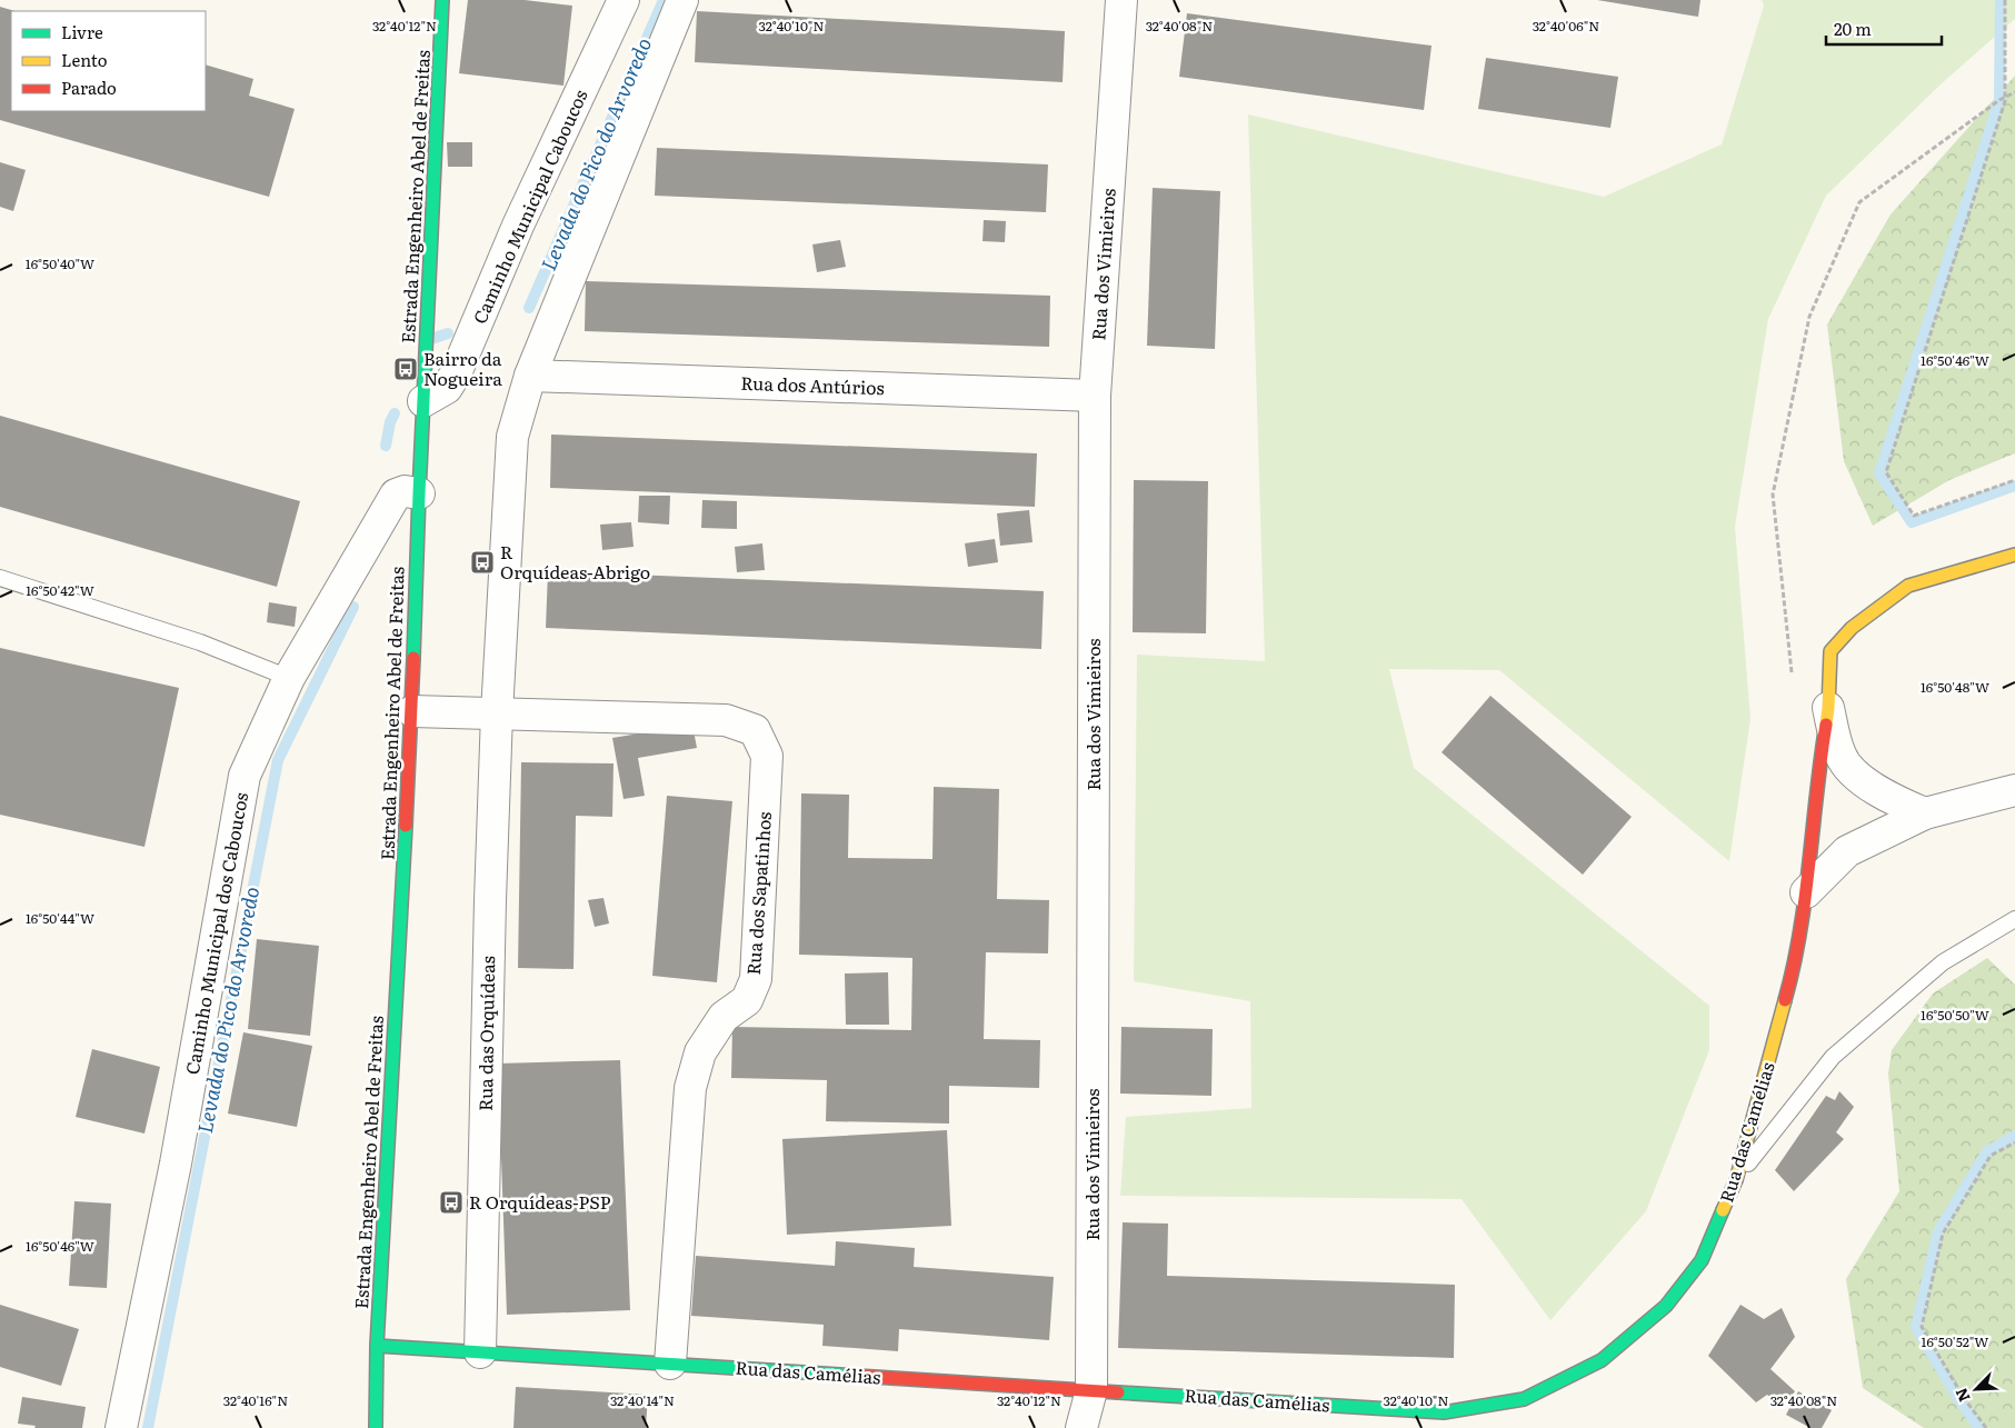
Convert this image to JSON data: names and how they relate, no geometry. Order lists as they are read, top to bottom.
{
  "streets": {
    "street": [
      "Estrada Engenheiro Abel de Freitas",
      "Caminho Municipal Caboucos",
      "Rua dos Vimieiros",
      "Rua dos Antúrios",
      "Rua dos Sapatinhos",
      "Caminho Municipal dos Caboucos",
      "Rua das Orquídeas",
      "Rua das Camélias"
    ]
  },
  "crossings": [
    ["Estrada Engenheiro Abel de Freitas", "Caminho Municipal Caboucos"],
    ["Estrada Engenheiro Abel de Freitas", "Rua dos Sapatinhos"],
    ["Estrada Engenheiro Abel de Freitas", "Caminho Municipal dos Caboucos"],
    ["Estrada Engenheiro Abel de Freitas", "Rua das Camélias"],
    ["Rua dos Vimieiros", "Rua dos Antúrios"],
    ["Rua dos Vimieiros", "Rua das Camélias"],
    ["Rua dos Antúrios", "Rua das Orquídeas"],
    ["Rua dos Sapatinhos", "Rua das Orquídeas"],
    ["Rua dos Sapatinhos", "Rua das Camélias"],
    ["Rua das Orquídeas", "Rua das Camélias"]
  ],
  "water": ["Levada do Pico do Arvoredo"],
  "places": {
    "bus stop": ["Bairro da Nogueira", "R Orquídeas-Abrigo", "R Orquídeas-PSP"]
  },
  "legend": ["Livre", "Lento", "Parado"],
  "scale_bar": "20 m",
  "north": "bottom left",
  "coordinates": [
    "32°40'12\"N",
    "32°40'10\"N",
    "32°40'08\"N",
    "32°40'06\"N",
    "16°50'40\"W",
    "16°50'46\"W",
    "16°50'42\"W",
    "16°50'48\"W",
    "16°50'44\"W",
    "16°50'50\"W",
    "16°50'52\"W",
    "32°40'16\"N",
    "32°40'14\"N"
  ]
}
